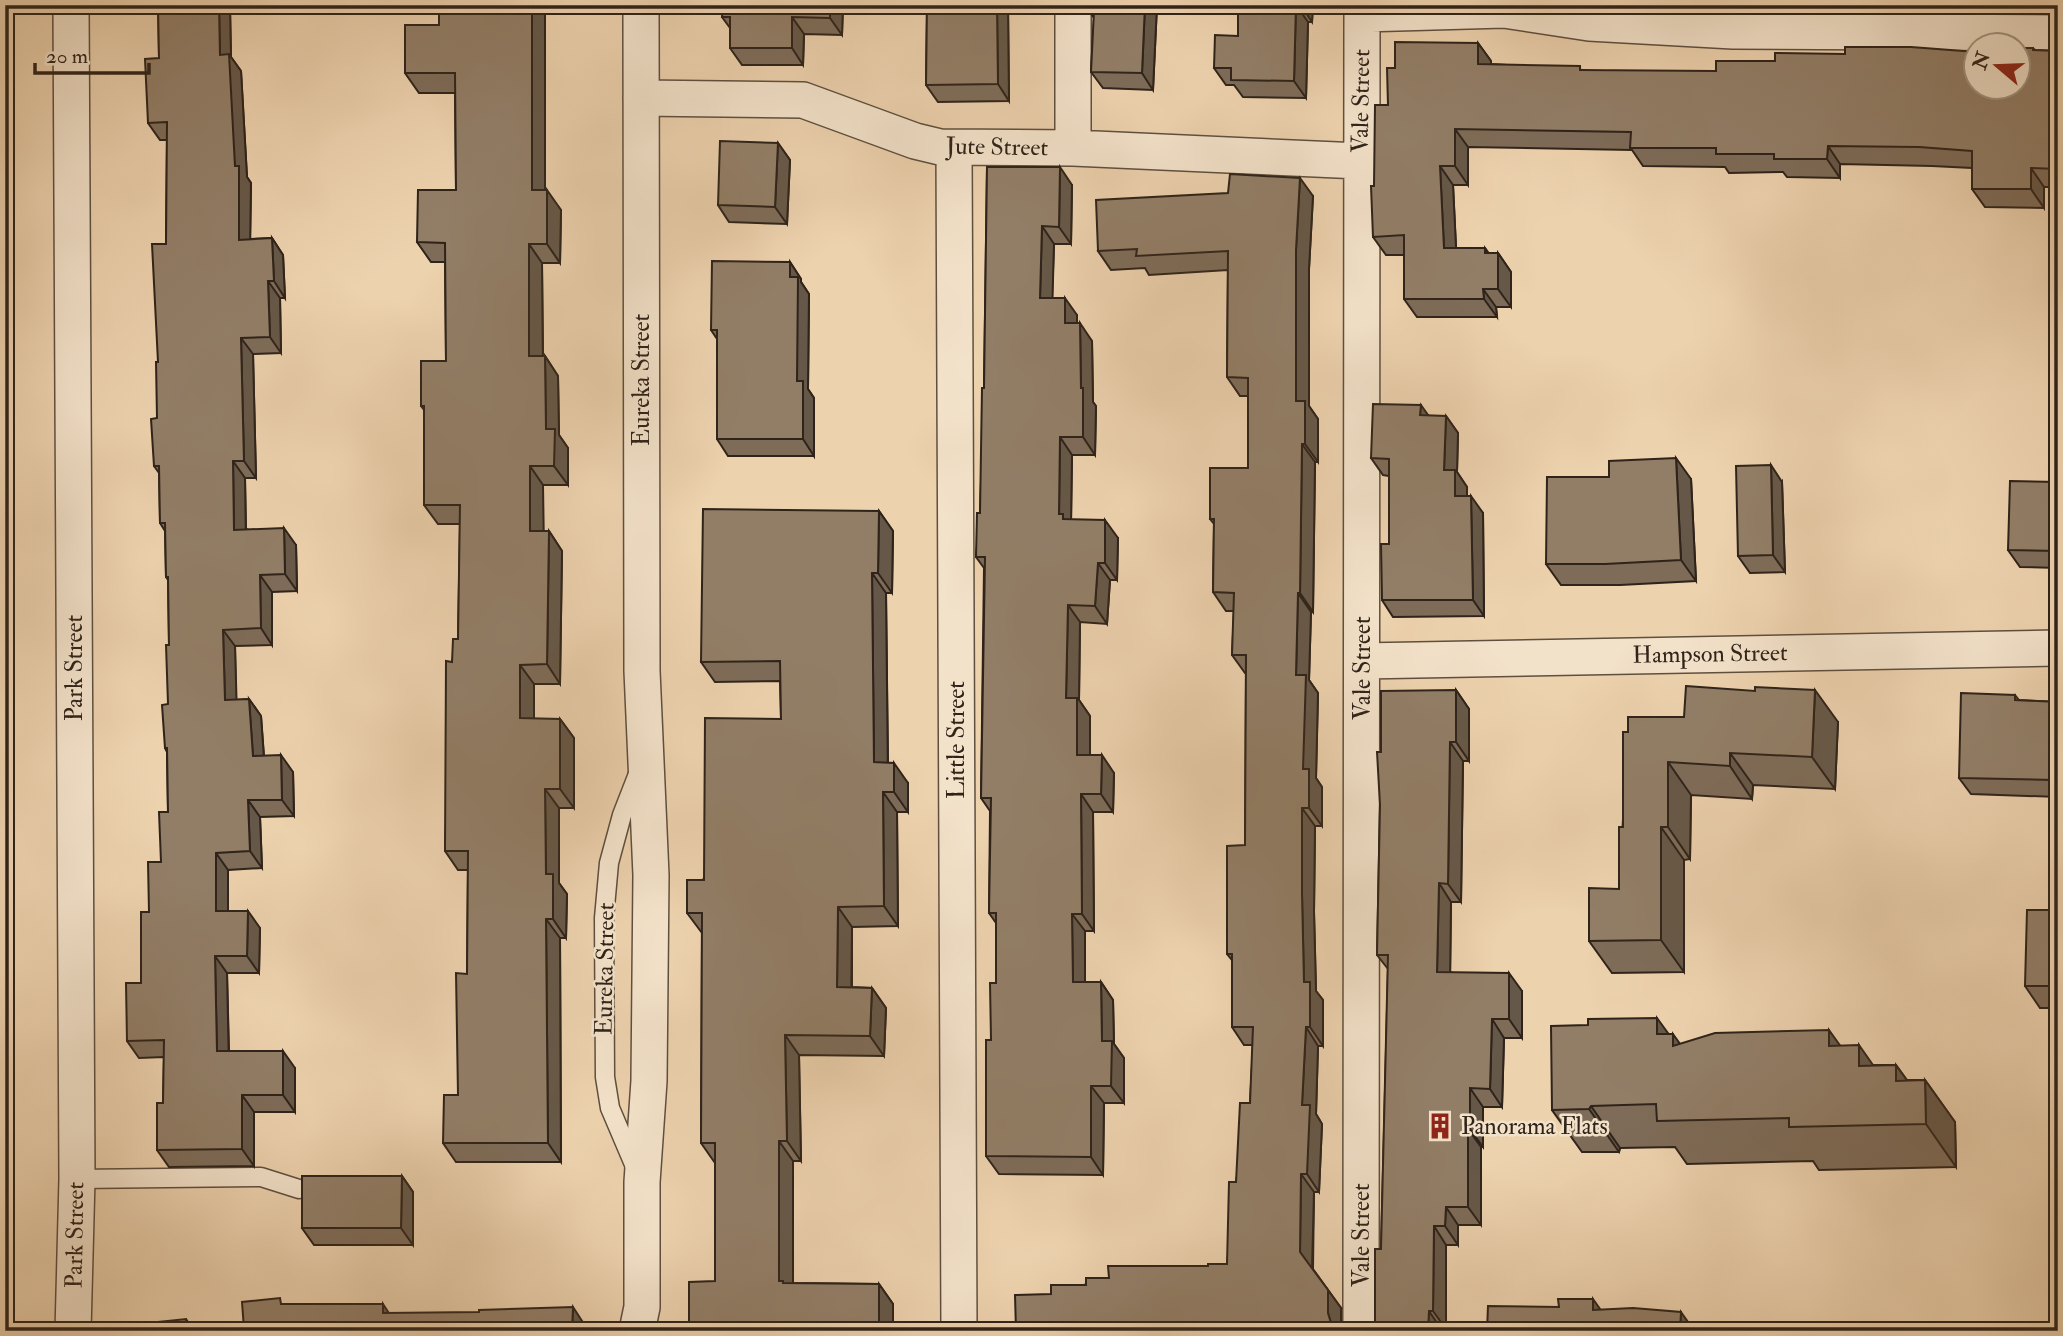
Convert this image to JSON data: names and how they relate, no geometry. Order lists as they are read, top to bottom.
{
  "streets": {
    "street": [
      "Vale Street",
      "Jute Street",
      "Eureka Street",
      "Hampson Street",
      "Park Street",
      "Little Street"
    ]
  },
  "crossings": [
    ["Vale Street", "Jute Street"],
    ["Vale Street", "Hampson Street"],
    ["Jute Street", "Eureka Street"],
    ["Jute Street", "Little Street"]
  ],
  "places": {
    "building": ["Panorama Flats"]
  },
  "scale_bar": "20 m",
  "north": "left"
}
